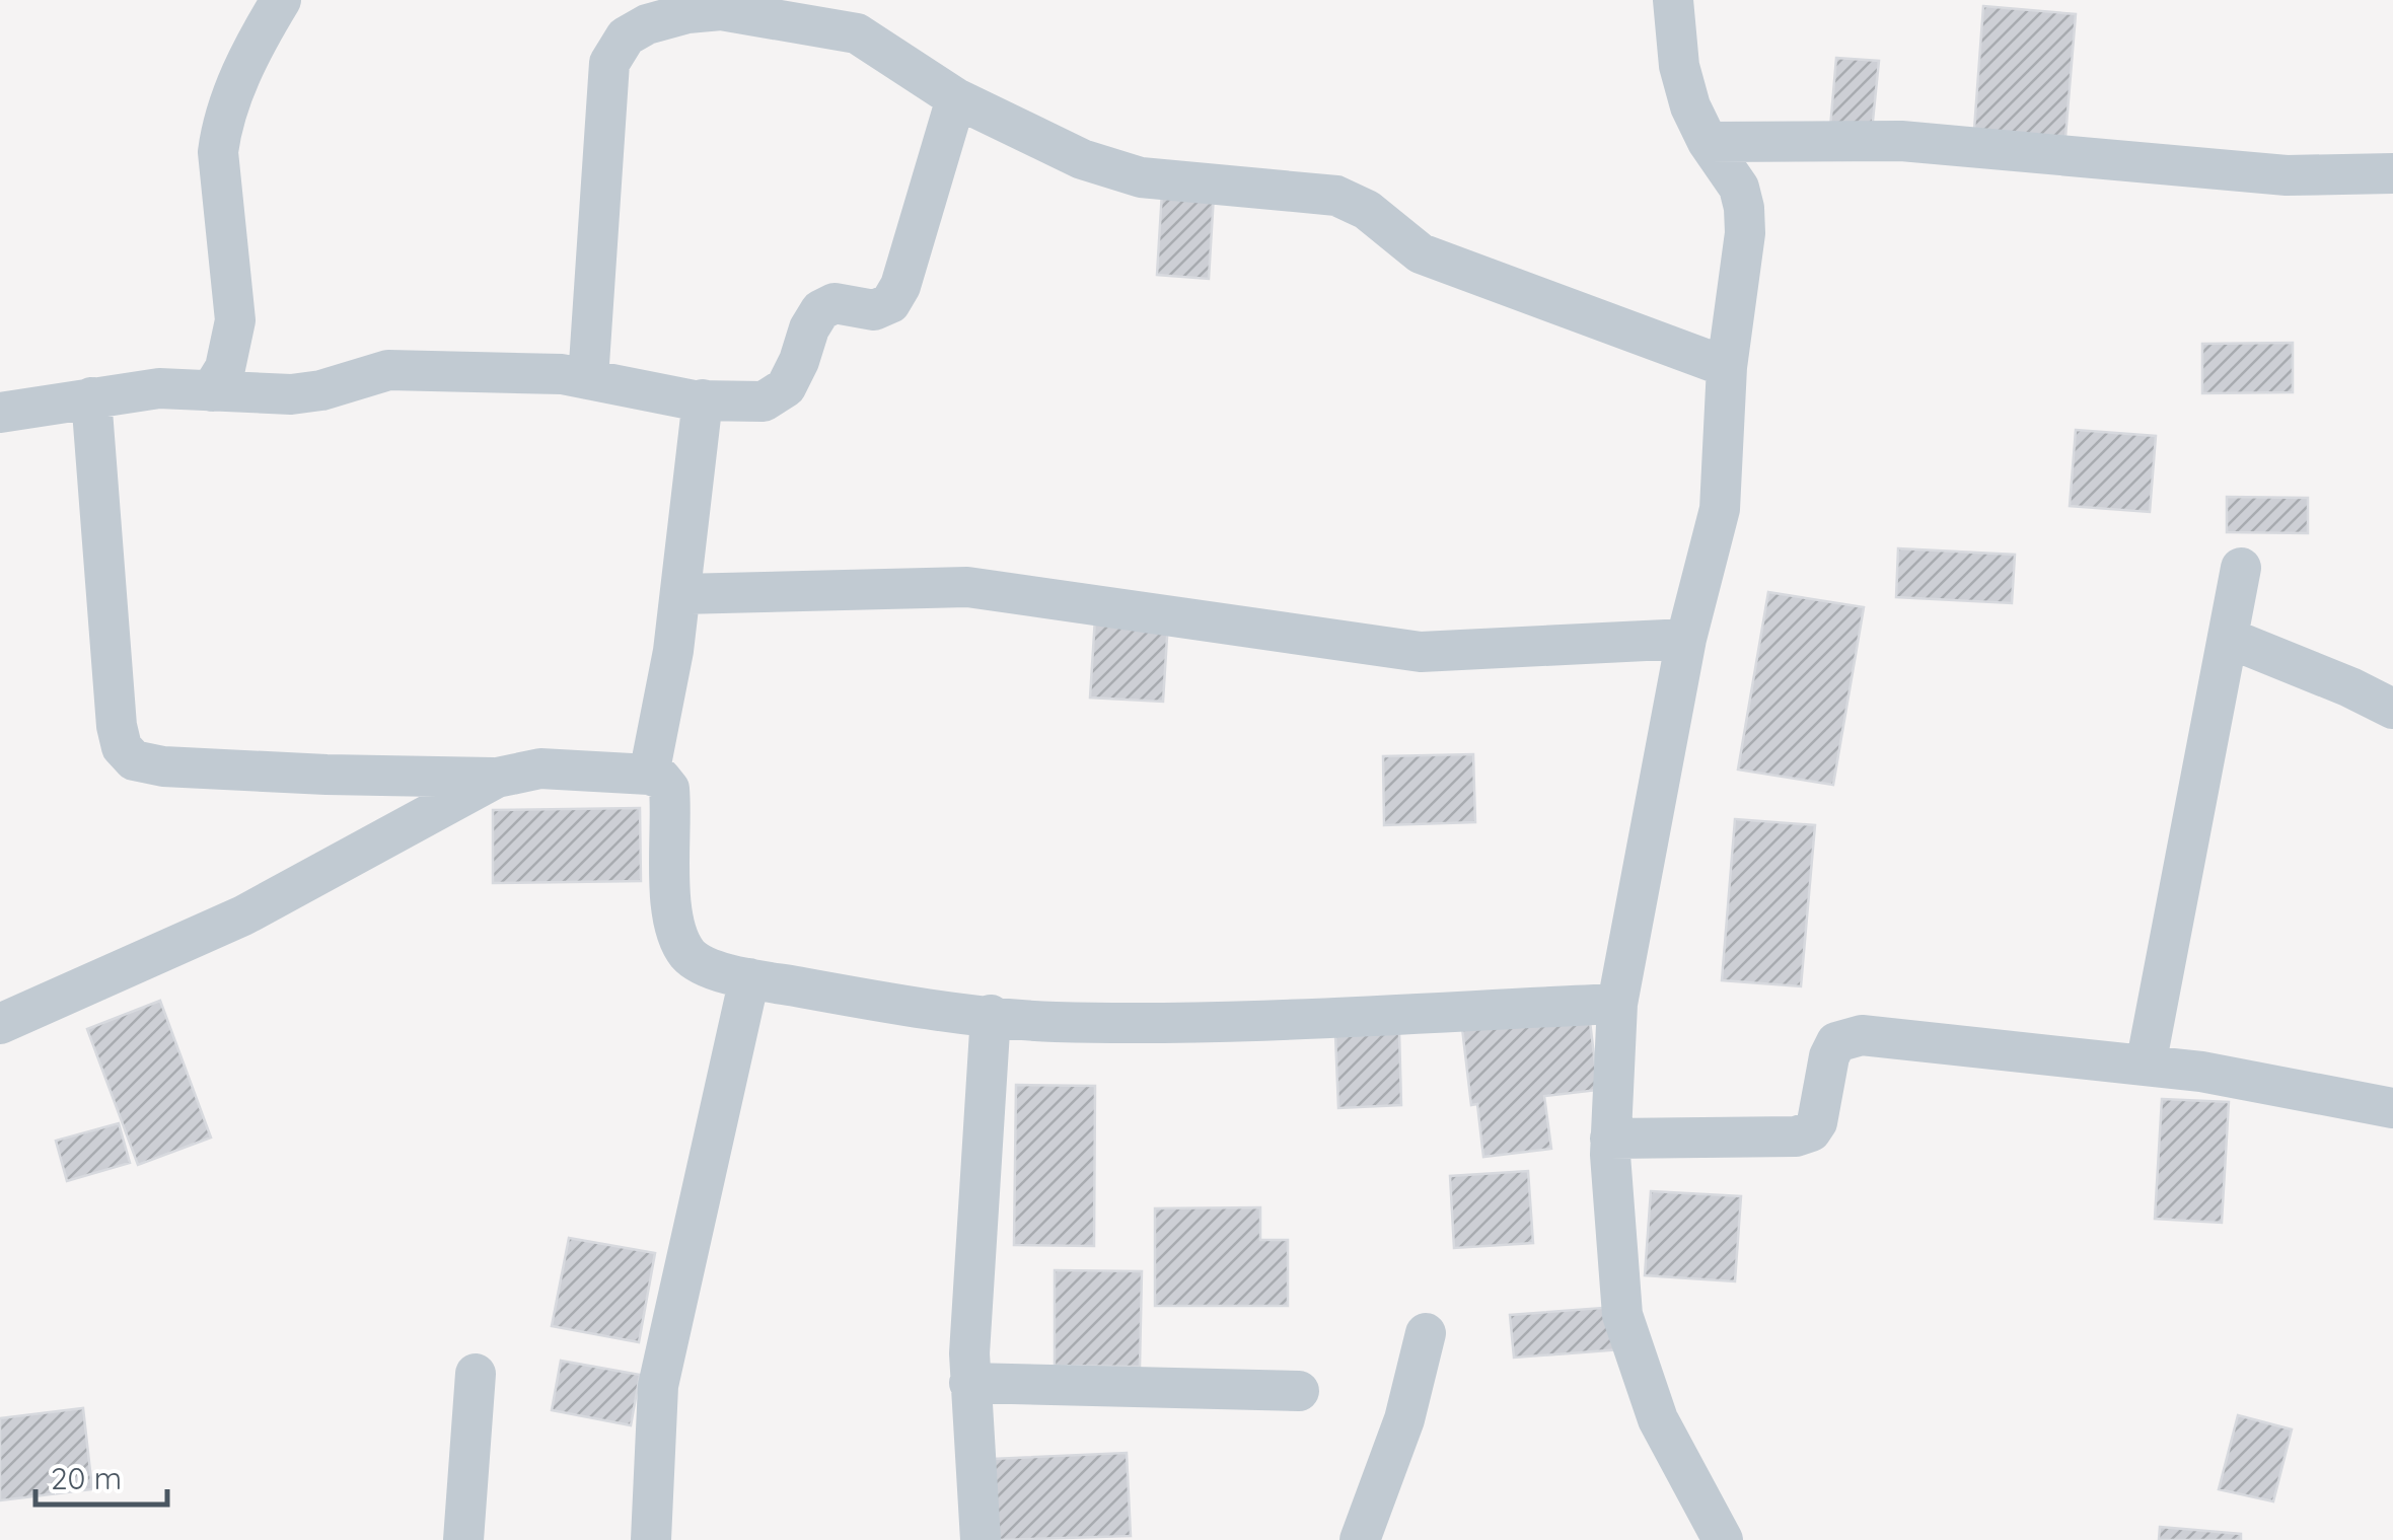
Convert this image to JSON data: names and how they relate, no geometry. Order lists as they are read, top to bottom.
{
  "scale_bar": "20 m"
}
